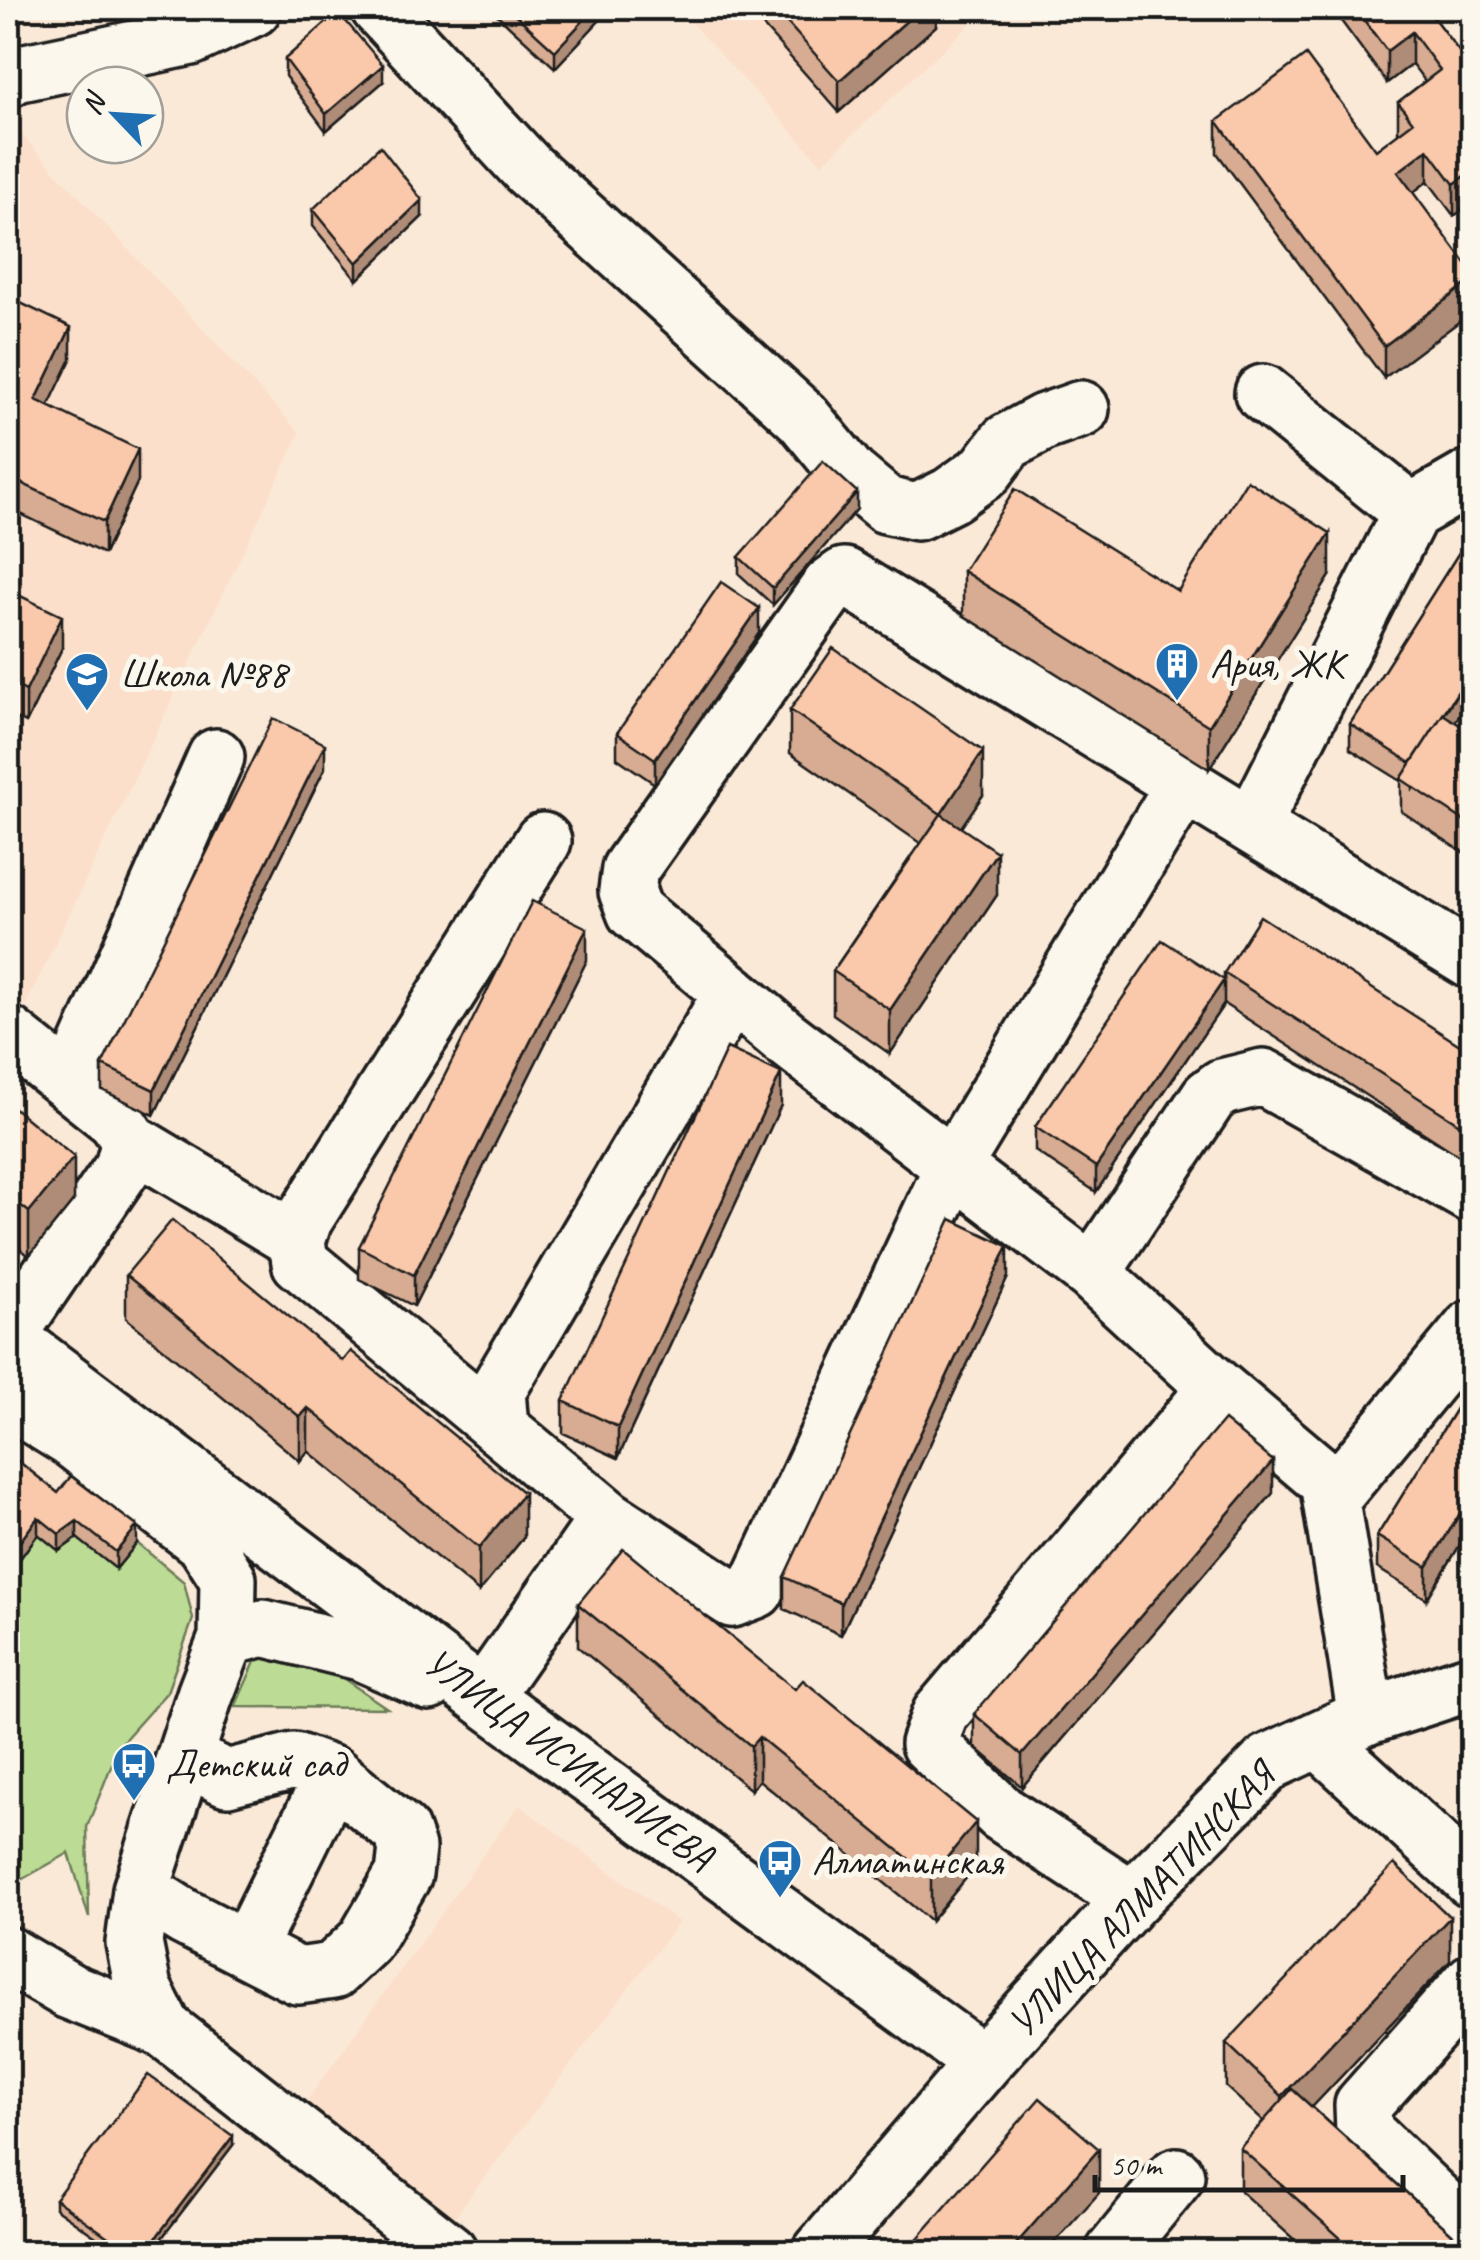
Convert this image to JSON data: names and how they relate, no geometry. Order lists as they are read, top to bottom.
{
  "streets": {
    "street": ["УЛИЦА ИСИНАЛИЕВА", "УЛИЦА АЛМАТИНСКАЯ"]
  },
  "crossings": [
    ["УЛИЦА ИСИНАЛИЕВА", "УЛИЦА АЛМАТИНСКАЯ"]
  ],
  "places": {
    "building": ["Ария, ЖК"],
    "school or university": ["Школа №88"],
    "bus stop": ["Детский сад", "Алматинская"]
  },
  "scale_bar": "50 m",
  "north": "top left"
}
